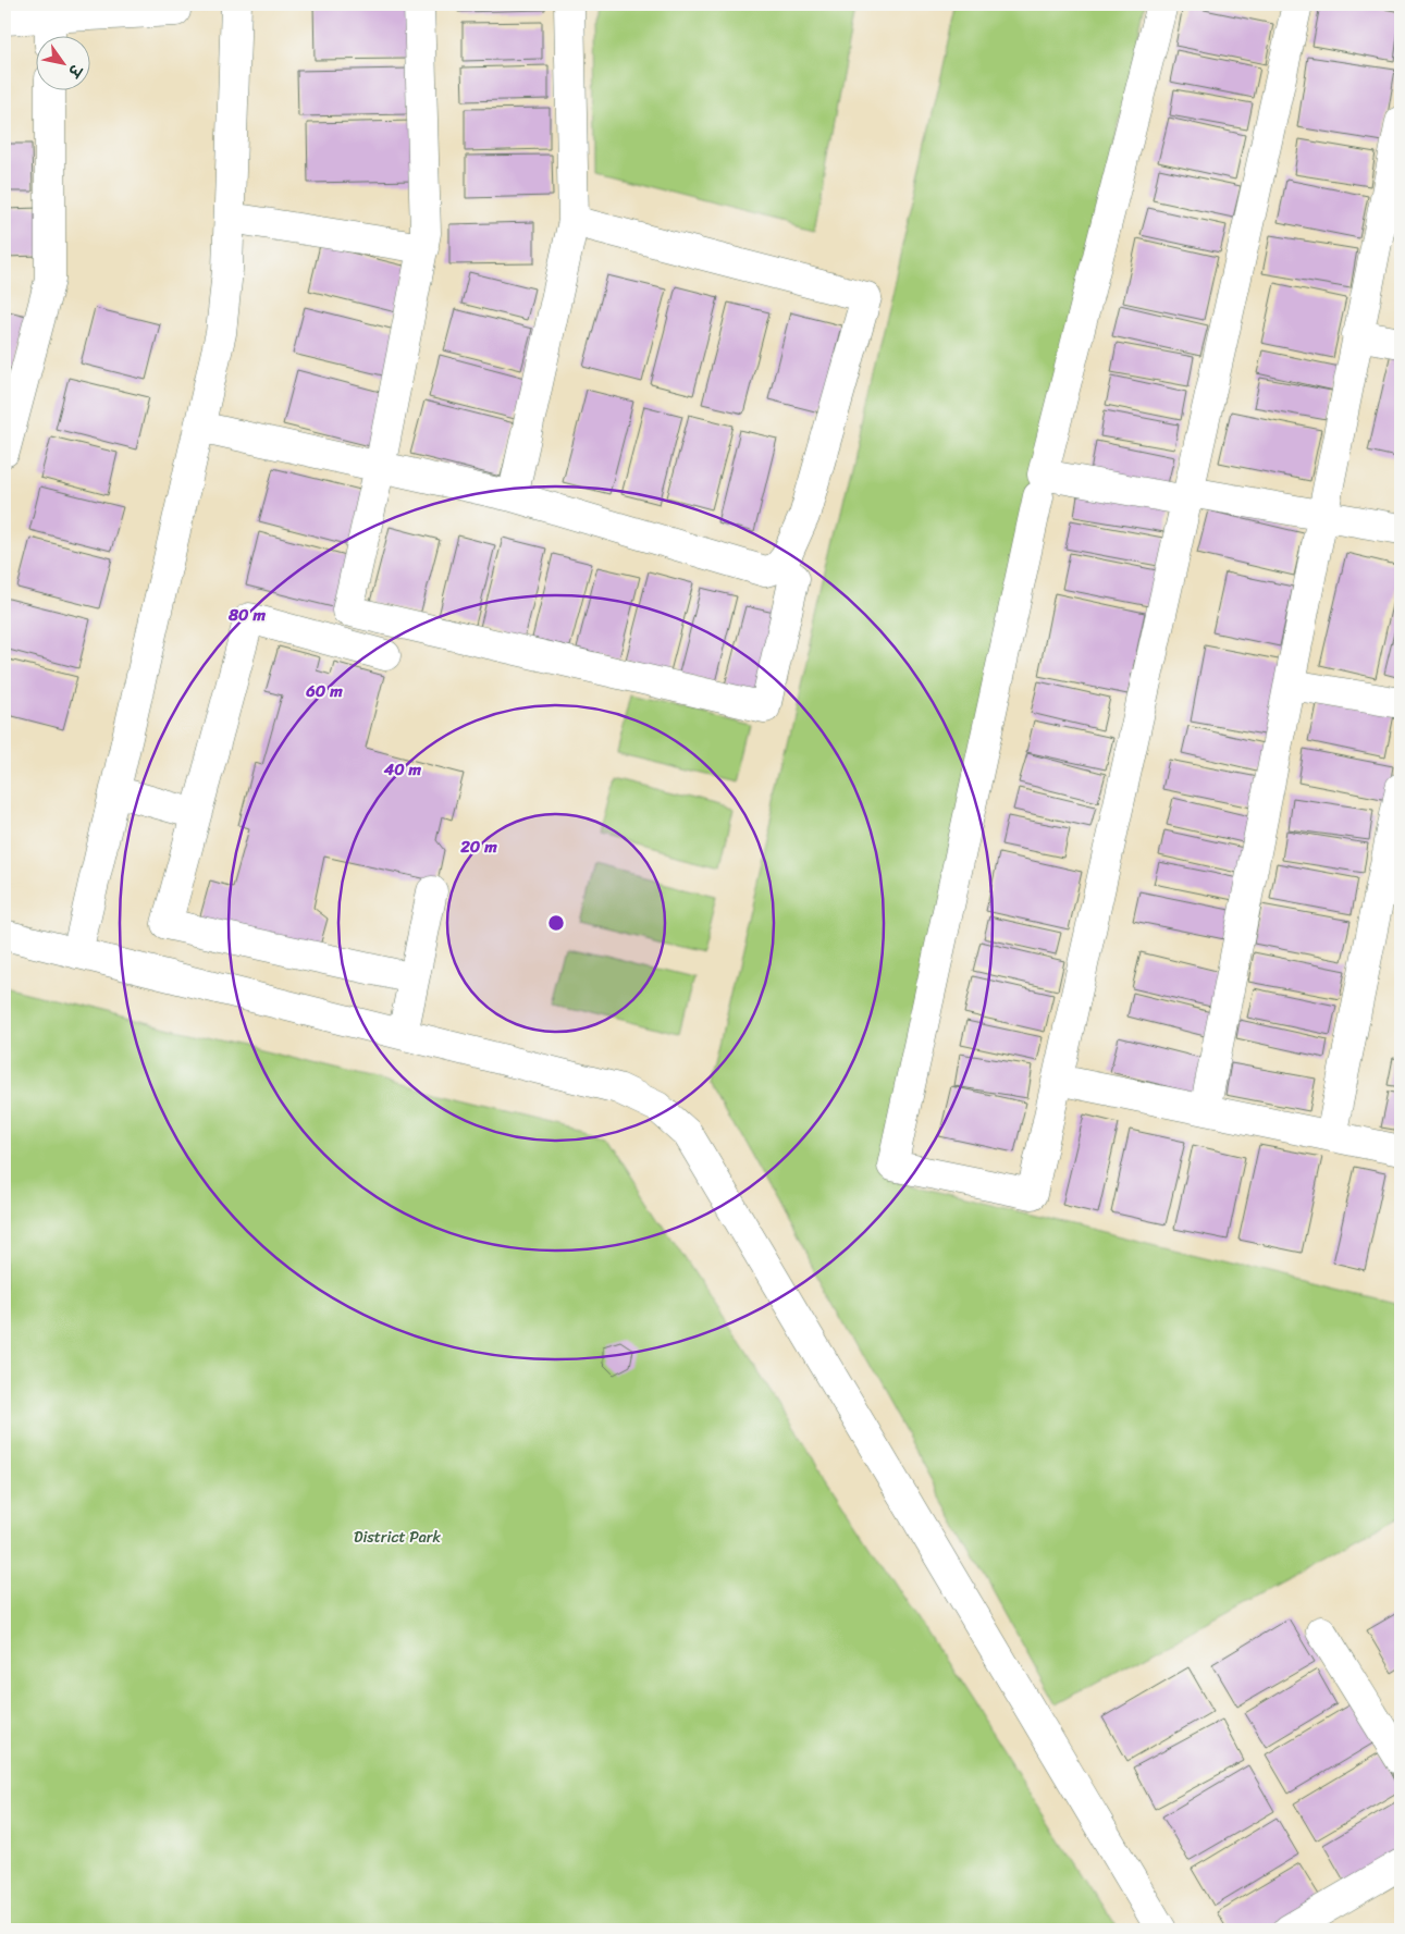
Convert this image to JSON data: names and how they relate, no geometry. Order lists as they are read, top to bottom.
{
  "parks": ["District Park"],
  "north": "bottom right",
  "rings": [
    "80 m",
    "60 m",
    "40 m",
    "20 m"
  ]
}
